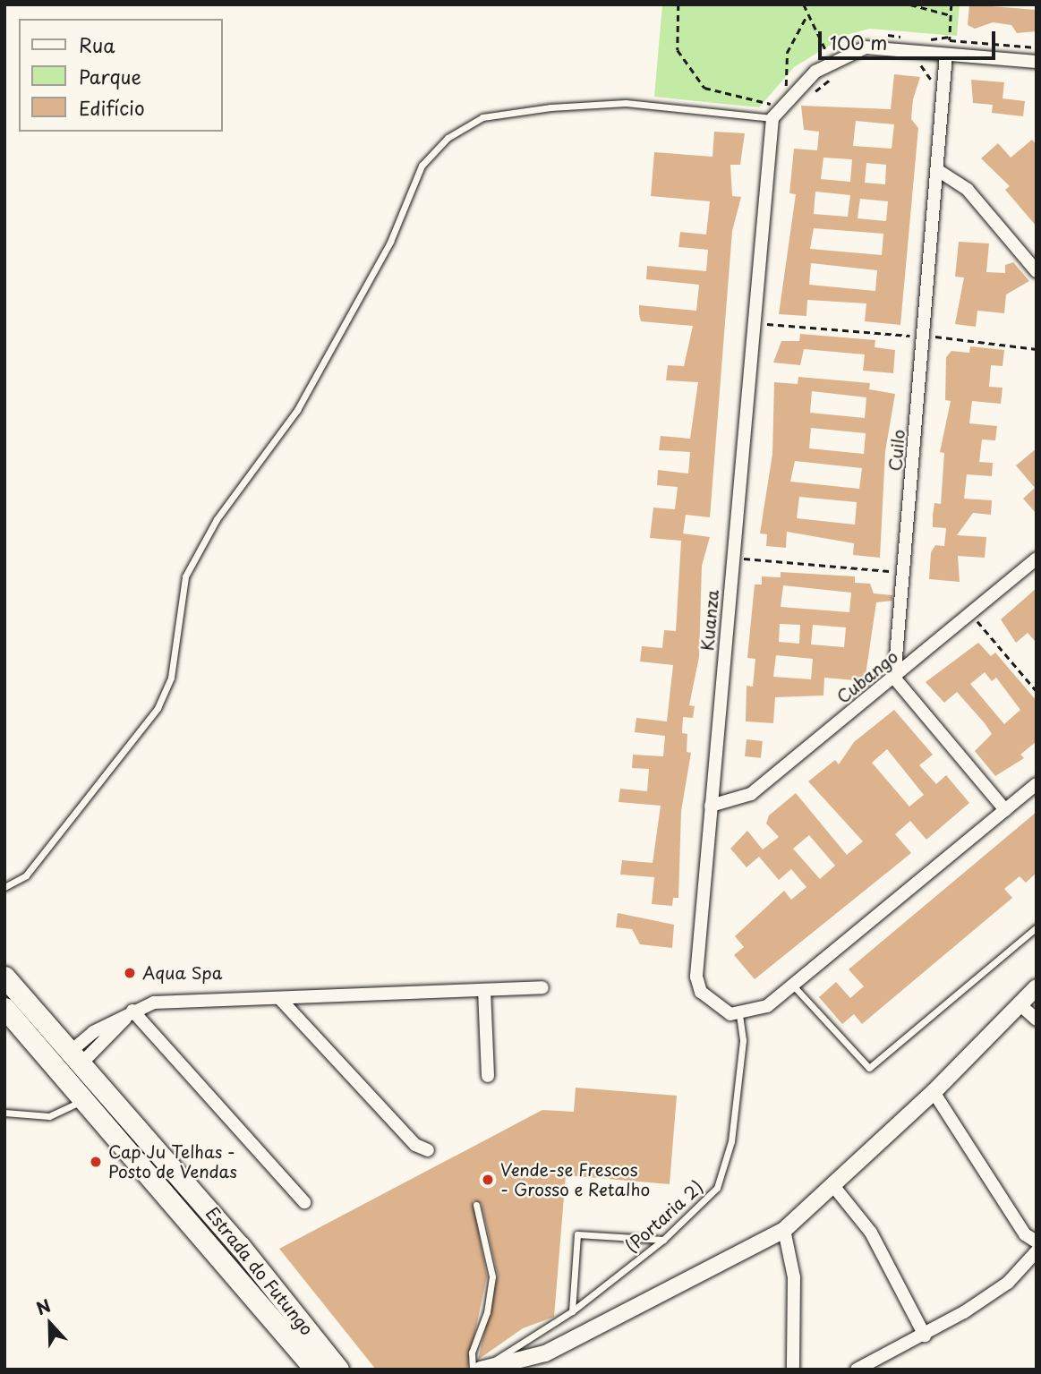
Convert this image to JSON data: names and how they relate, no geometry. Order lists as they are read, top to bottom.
{
  "streets": {
    "highway": ["Estrada do Futungo"],
    "street": ["Cuilo", "Kuanza", "Cubango"],
    "lane": ["(Portaria 2)"]
  },
  "crossings": [
    ["Cuilo", "Cubango"],
    ["Kuanza", "Cubango"],
    ["Kuanza", "(Portaria 2)"]
  ],
  "places": ["Aqua Spa", "Cap Ju Telhas - Posto de Vendas", "Vende-se Frescos - Grosso e Retalho"],
  "legend": ["Rua", "Parque", "Edifício"],
  "scale_bar": "100 m",
  "north": "top"
}
